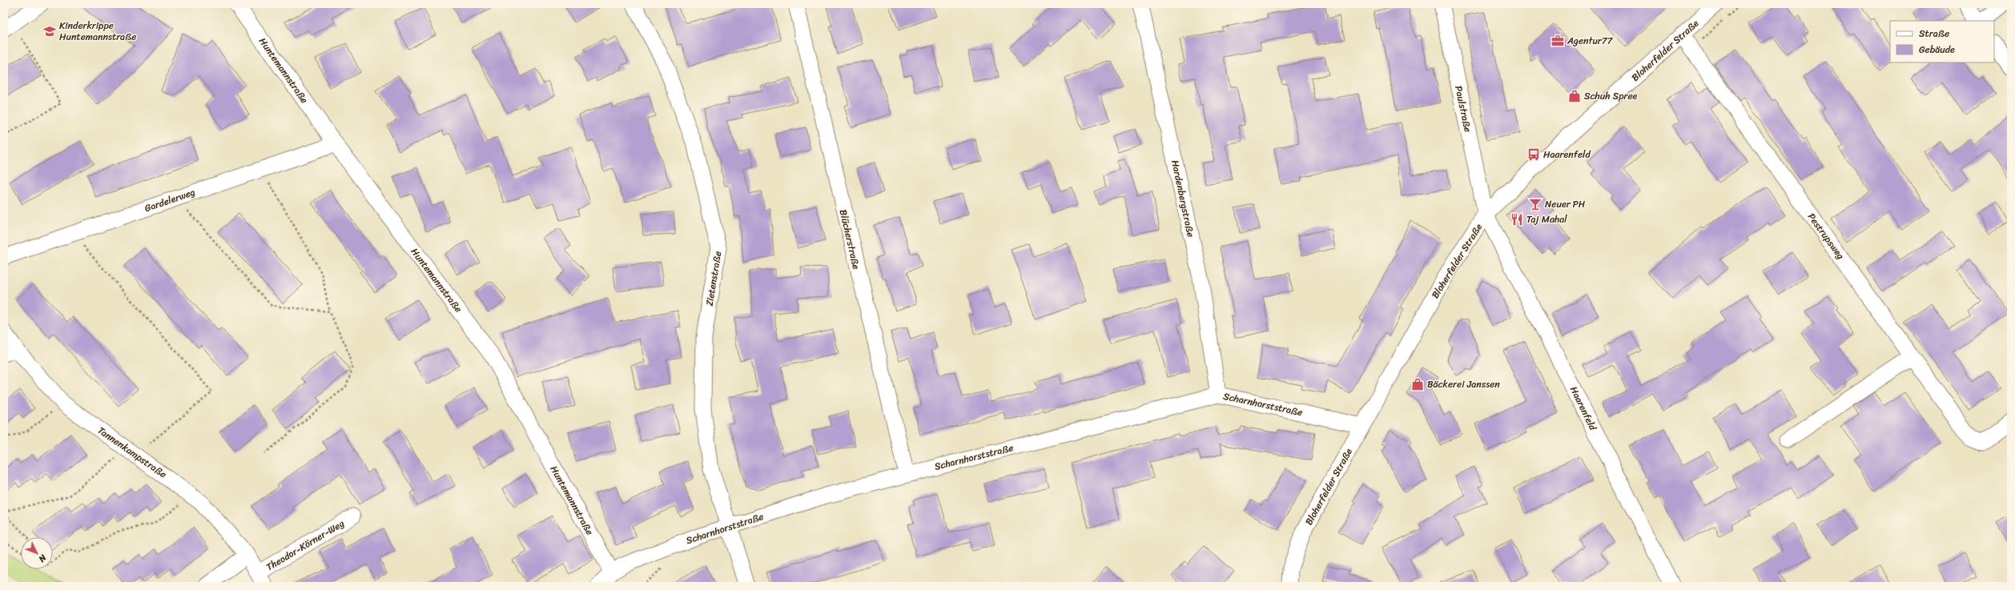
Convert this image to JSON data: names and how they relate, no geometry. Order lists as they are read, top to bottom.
{
  "streets": {
    "street": [
      "Bloherfelder Straße",
      "Huntemannstraße",
      "Paulstraße",
      "Hardenbergstraße",
      "Gardelerweg",
      "Pestrupsweg",
      "Blücherstraße",
      "Zietenstraße",
      "Scharnhorststraße",
      "Haarenfeld",
      "Tannenkampstraße",
      "Theodor-Körner-Weg"
    ]
  },
  "crossings": [
    ["Bloherfelder Straße", "Paulstraße"],
    ["Bloherfelder Straße", "Pestrupsweg"],
    ["Bloherfelder Straße", "Scharnhorststraße"],
    ["Bloherfelder Straße", "Haarenfeld"],
    ["Huntemannstraße", "Gardelerweg"],
    ["Huntemannstraße", "Scharnhorststraße"],
    ["Paulstraße", "Haarenfeld"],
    ["Hardenbergstraße", "Scharnhorststraße"],
    ["Blücherstraße", "Scharnhorststraße"],
    ["Zietenstraße", "Scharnhorststraße"],
    ["Tannenkampstraße", "Theodor-Körner-Weg"]
  ],
  "places": {
    "school or university": ["Kinderkrippe Huntemannstraße"],
    "office": ["Agentur77"],
    "shop": ["Schuh Spree", "Bäckerei Janssen"],
    "bus stop": ["Haarenfeld"],
    "bar": ["Neuer PH"],
    "restaurant": ["Taj Mahal"]
  },
  "legend": ["Straße", "Gebäude"],
  "north": "bottom right"
}
